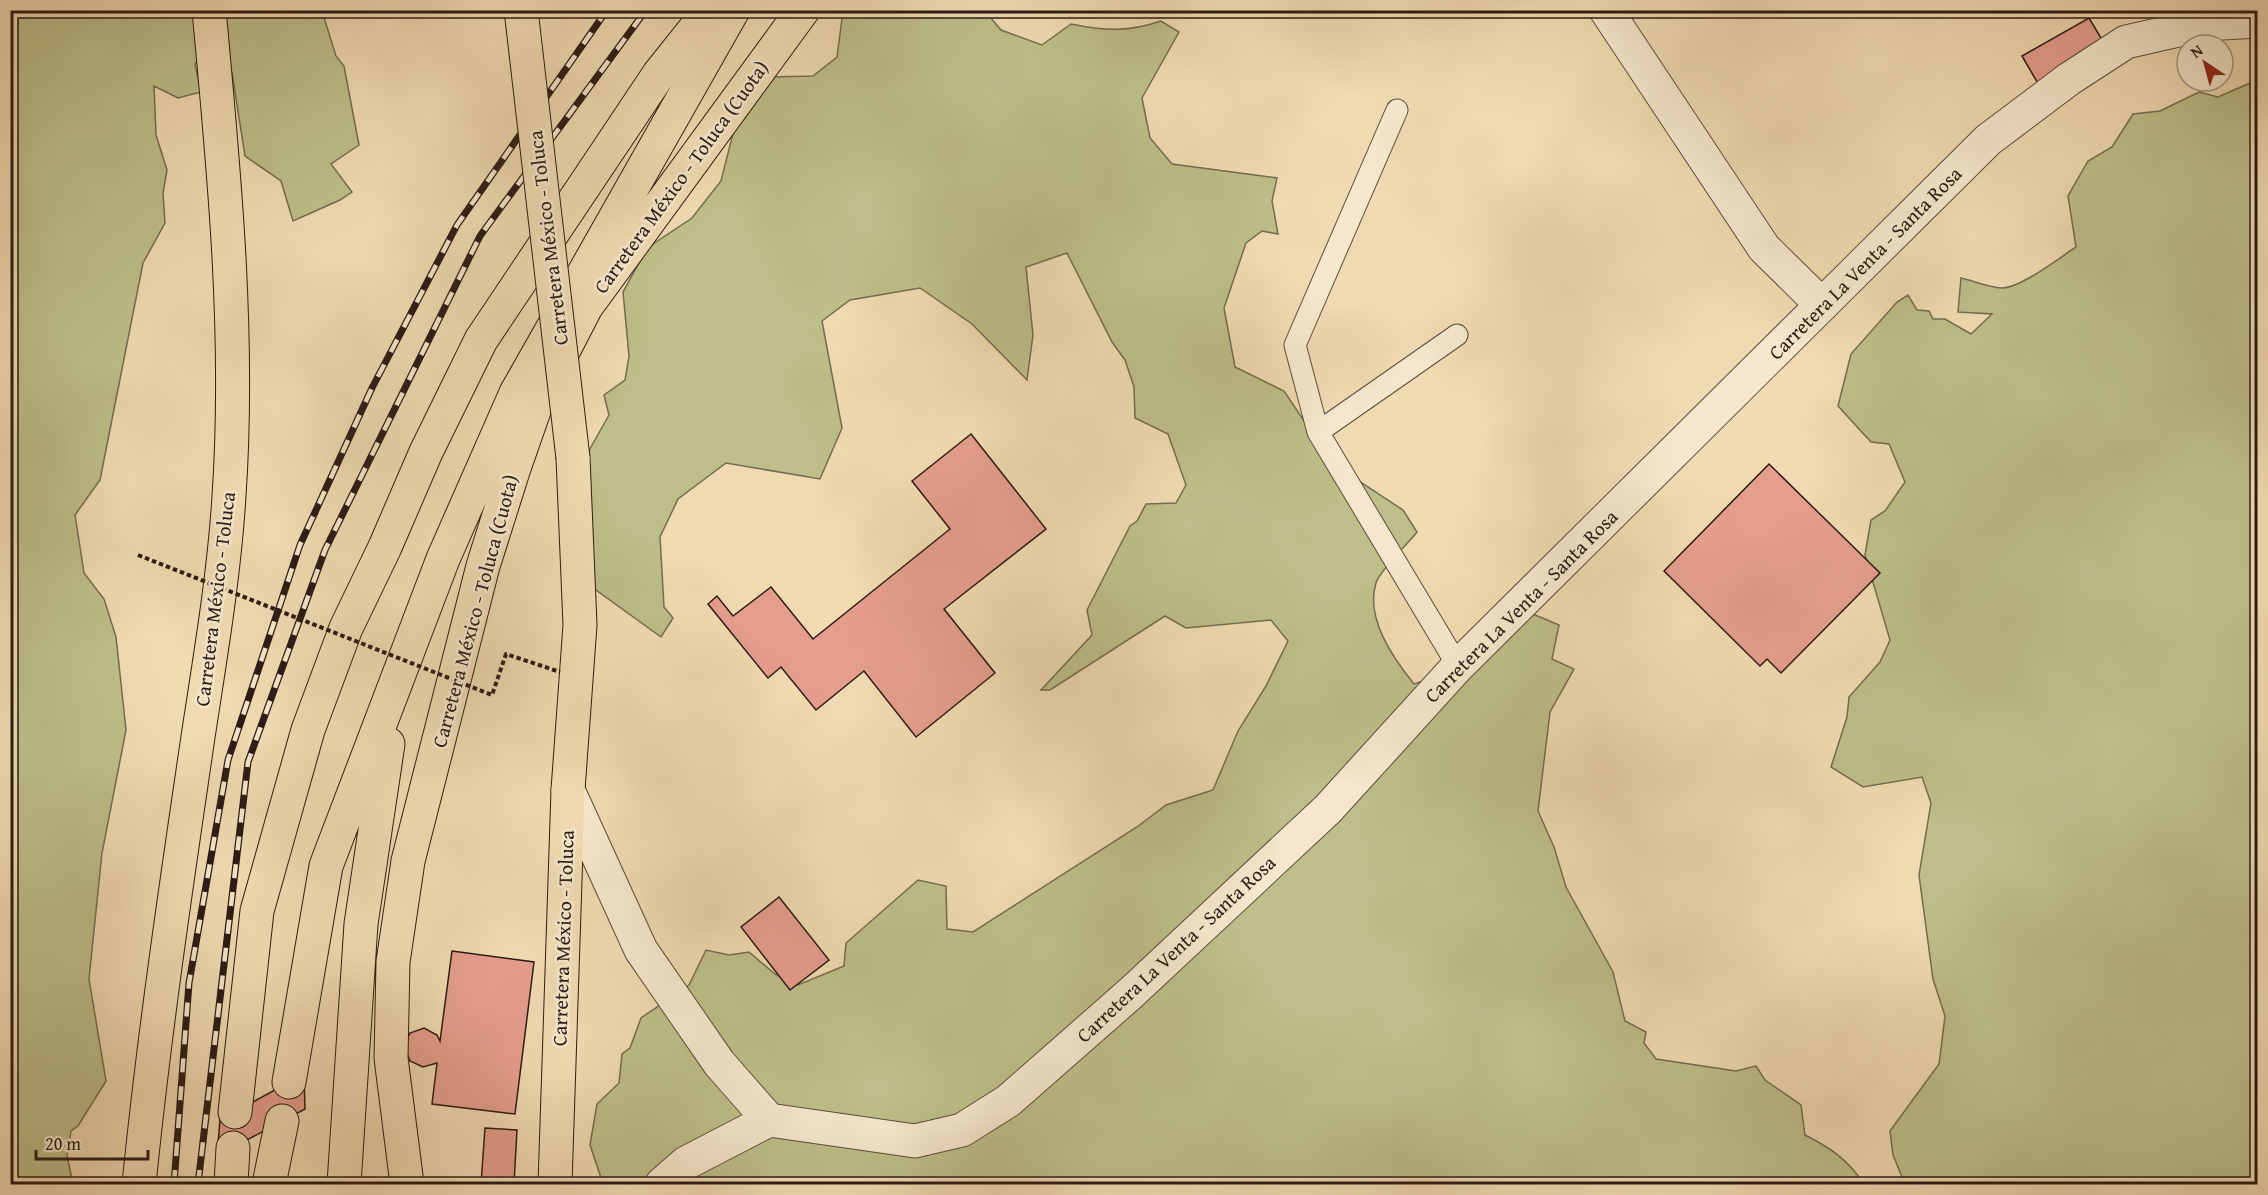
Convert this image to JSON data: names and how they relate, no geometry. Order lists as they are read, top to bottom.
{
  "streets": {
    "main road": ["Carretera México - Toluca (Cuota)", "Carretera México - Toluca"],
    "street": ["Carretera La Venta - Santa Rosa"]
  },
  "scale_bar": "20 m",
  "north": "top left"
}
